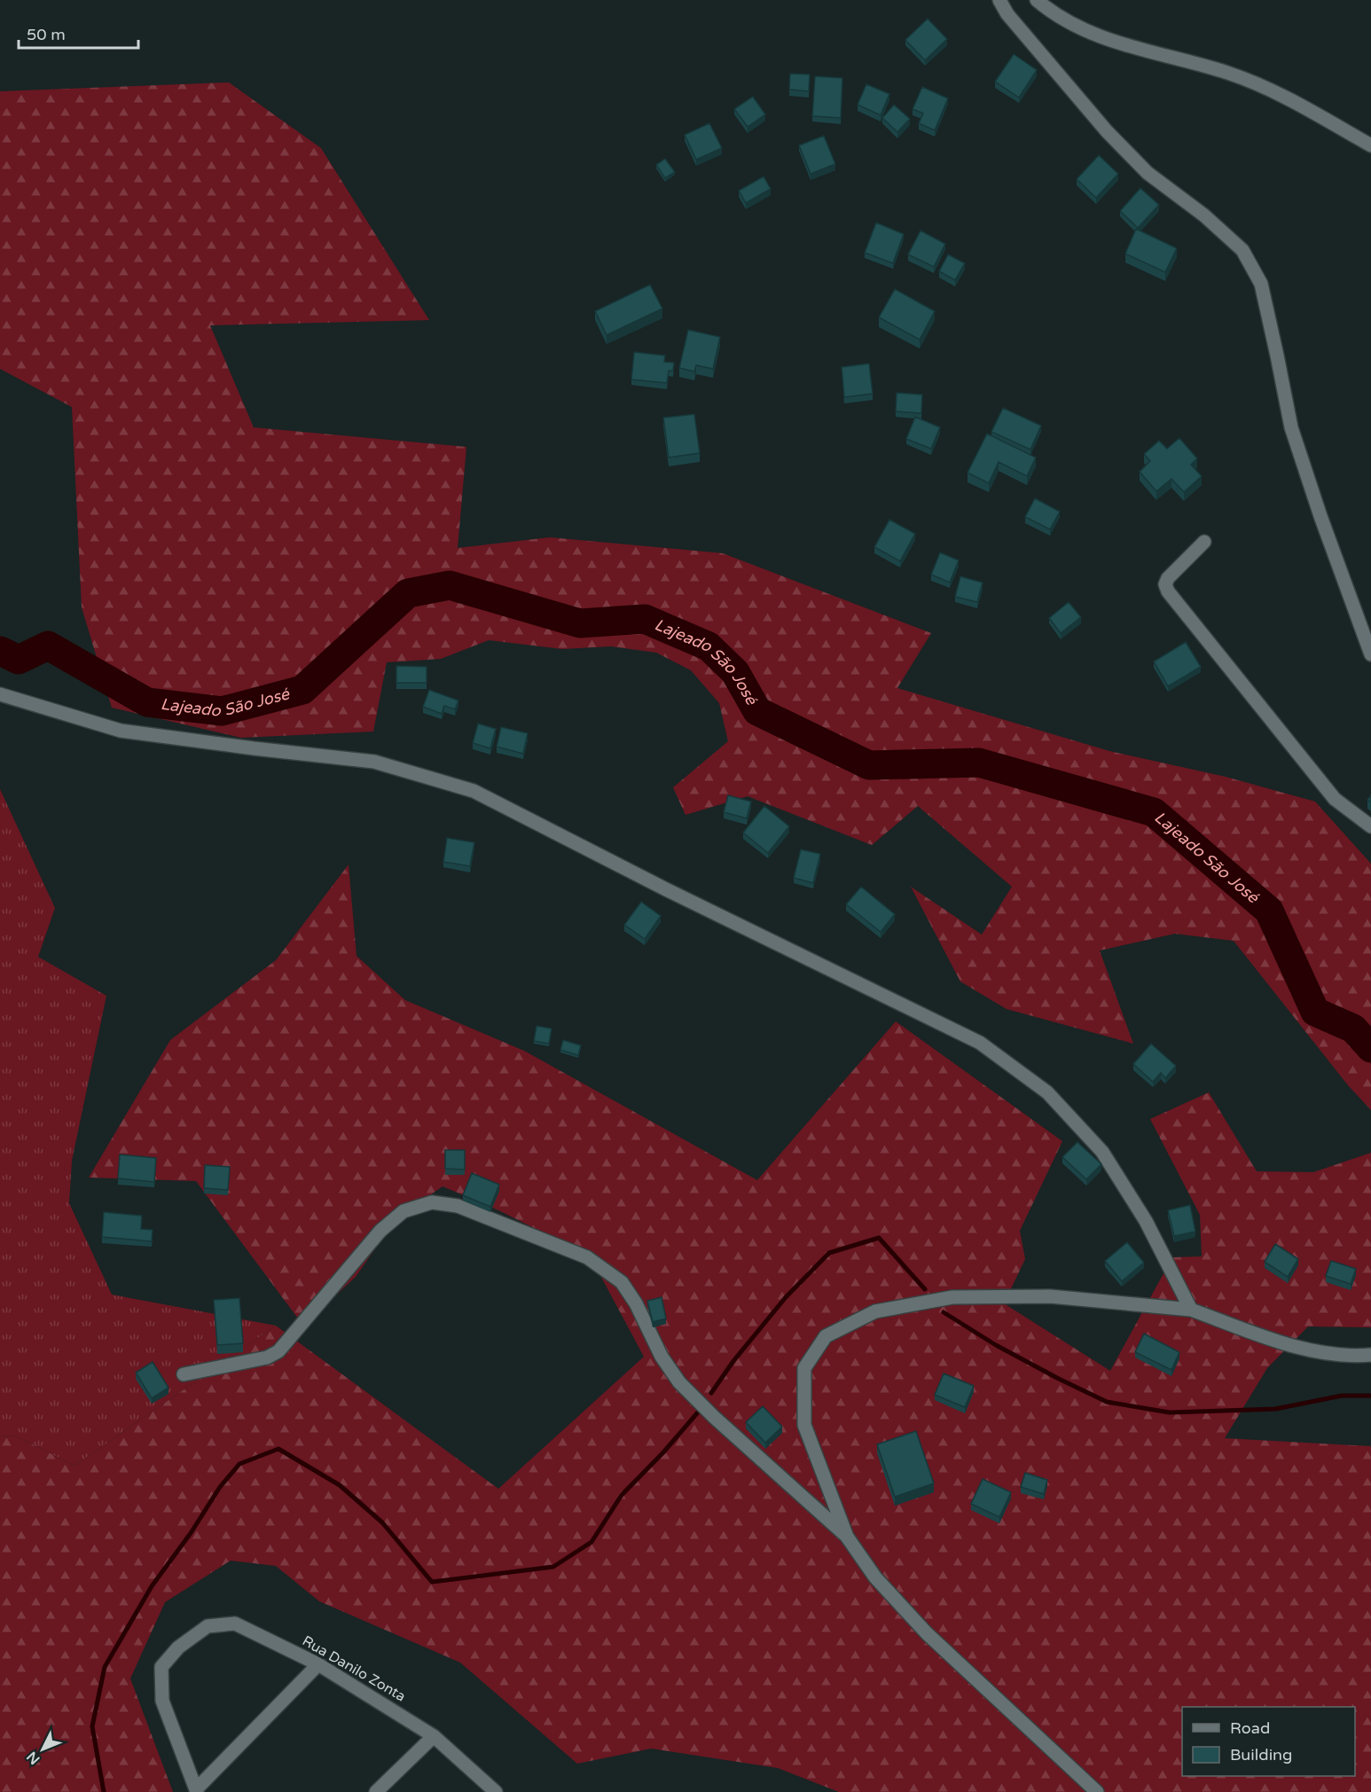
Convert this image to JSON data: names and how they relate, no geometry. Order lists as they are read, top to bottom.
{
  "streets": {
    "street": ["Rua Danilo Zonta"]
  },
  "water": ["Lajeado São José"],
  "legend": ["Road", "Building"],
  "scale_bar": "50 m",
  "north": "bottom left"
}
